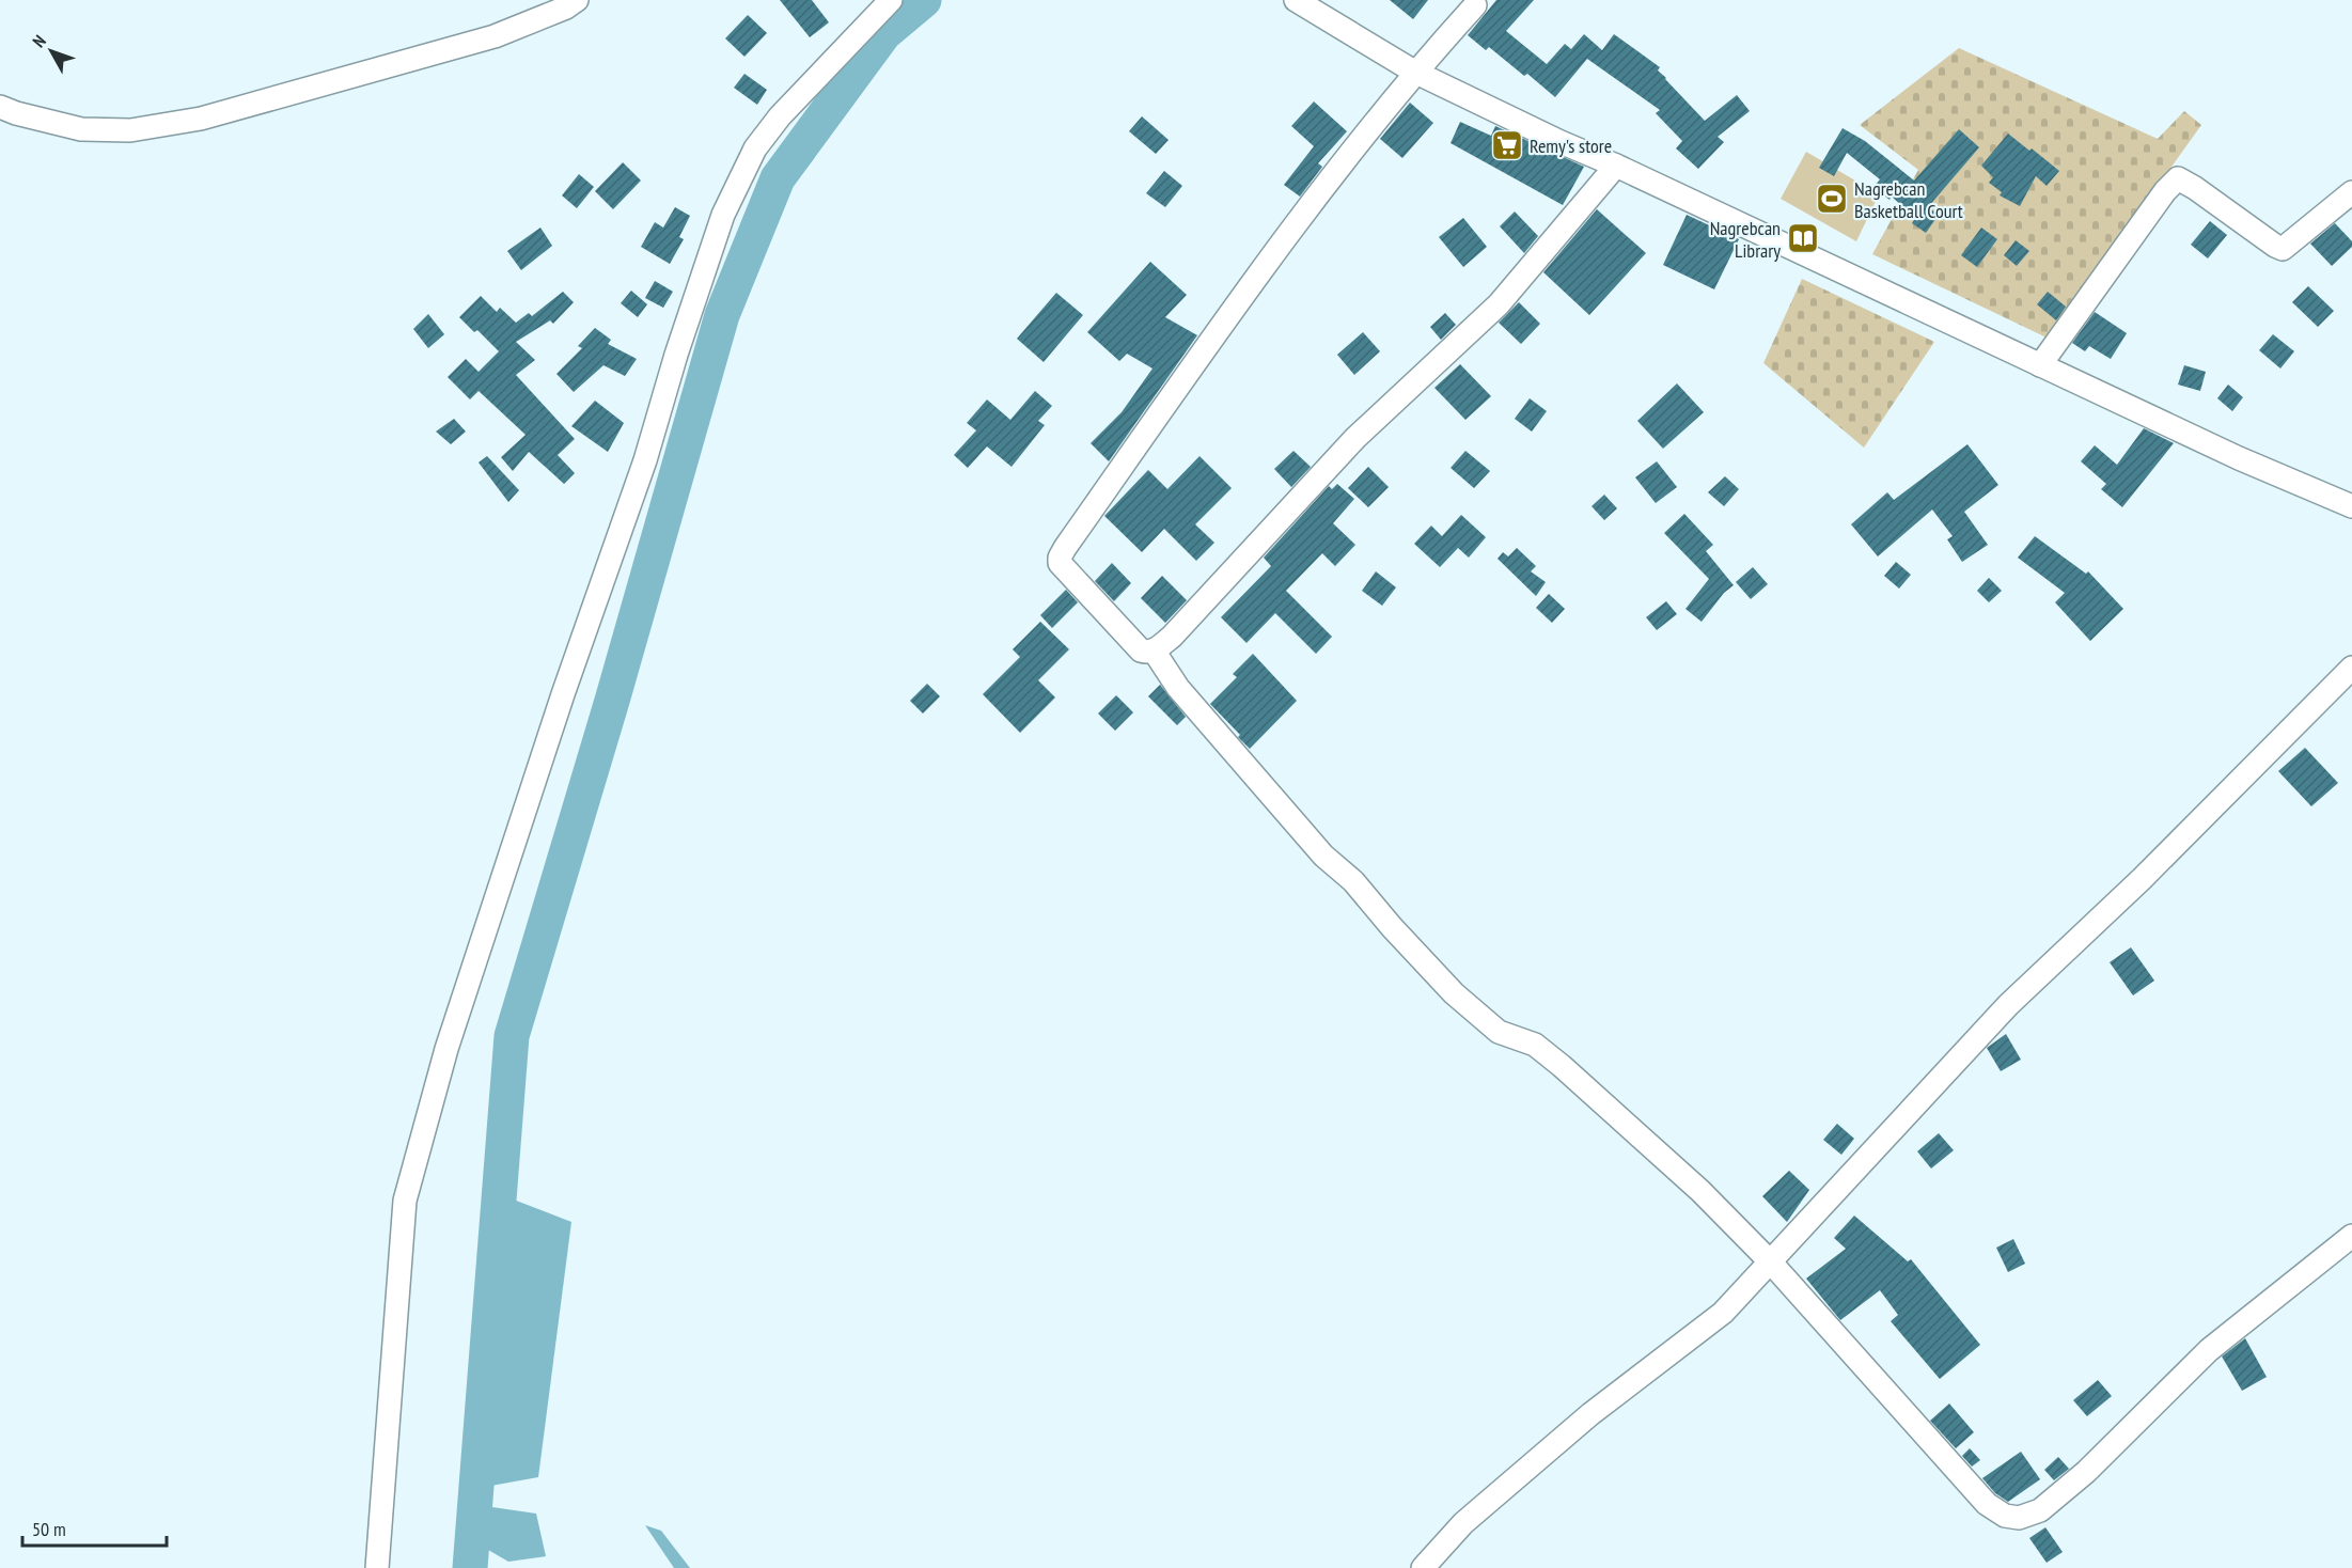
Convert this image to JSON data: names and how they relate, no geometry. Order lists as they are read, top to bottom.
{
  "places": {
    "supermarket": ["Remy's store"],
    "sports": ["Nagrebcan Basketball Court"],
    "library": ["Nagrebcan Library"]
  },
  "scale_bar": "50 m",
  "north": "top left"
}
